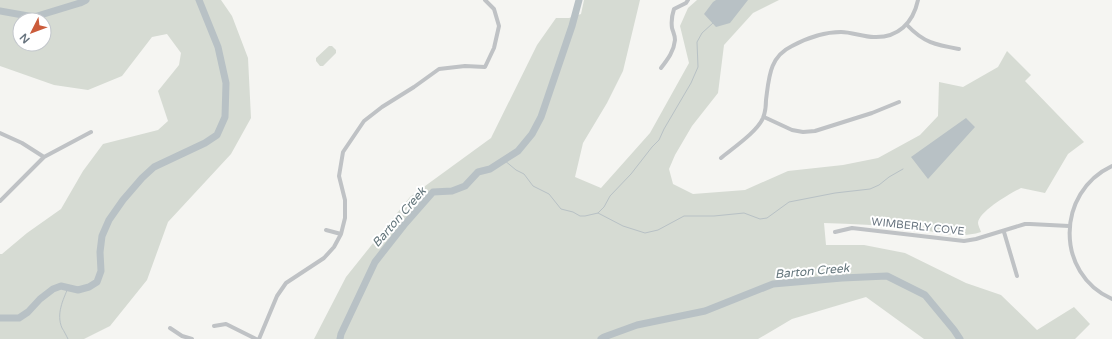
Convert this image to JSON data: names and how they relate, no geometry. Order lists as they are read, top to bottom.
{
  "streets": {
    "street": ["WIMBERLY COVE"]
  },
  "water": ["Barton Creek"],
  "north": "bottom left"
}
